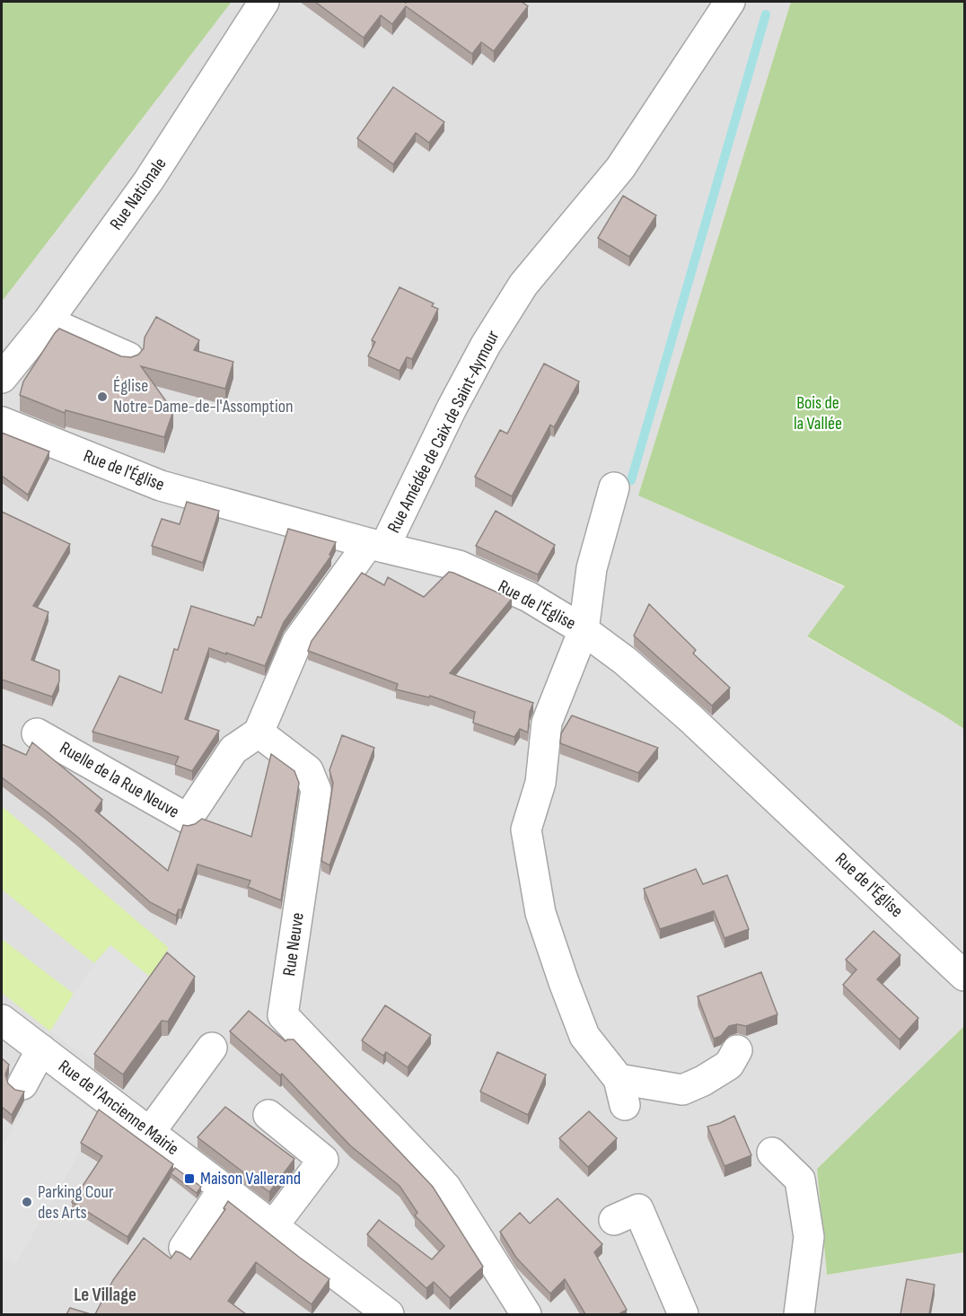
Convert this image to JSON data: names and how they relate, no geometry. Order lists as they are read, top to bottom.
{
  "streets": {
    "street": [
      "Rue Nationale",
      "Rue Amédée de Caix de Saint-Aymour",
      "Rue de l'Église",
      "Ruelle de la Rue Neuve",
      "Rue Neuve",
      "Rue de l'Ancienne Mairie"
    ]
  },
  "crossings": [
    ["Rue Amédée de Caix de Saint-Aymour", "Rue de l'Église"],
    ["Ruelle de la Rue Neuve", "Rue Neuve"]
  ],
  "districts": ["Le Village"],
  "parks": ["Bois de la Vallée"],
  "places": {
    "other": ["Église Notre-Dame-de-l'Assomption", "Parking Cour des Arts"],
    "transit": ["Maison Vallerand"]
  }
}
